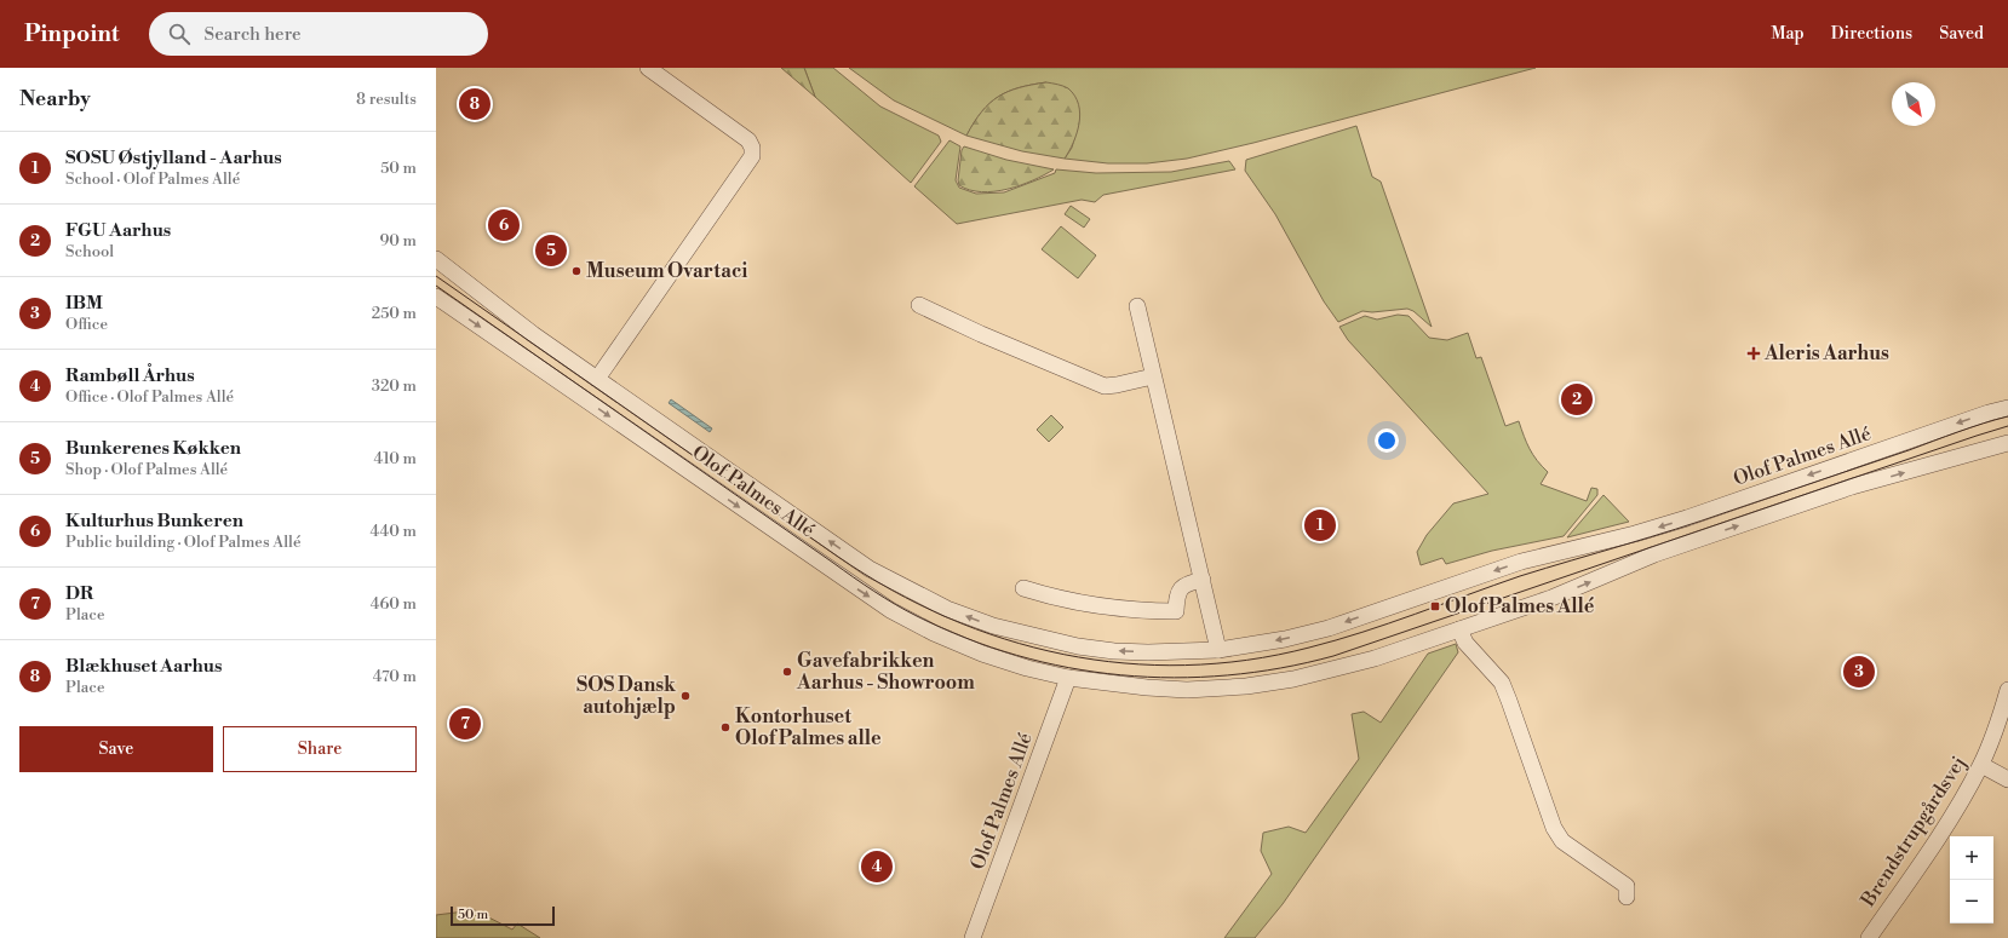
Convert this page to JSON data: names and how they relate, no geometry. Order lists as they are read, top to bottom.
{
  "streets": {
    "street": ["Olof Palmes Allé", "Brendstrupgårdsvej"]
  },
  "places": {
    "other": [
      "Museum Ovartaci",
      "Gavefabrikken Aarhus - Showroom",
      "SOS Dansk autohjælp",
      "Kontorhuset Olof Palmes alle"
    ],
    "health": ["Aleris Aarhus"],
    "transit": ["Olof Palmes Allé"]
  },
  "scale_bar": "50 m",
  "north": "bottom right",
  "page": {
    "header": "Pinpoint",
    "search": "Search here",
    "nav": ["Map", "Directions", "Saved"],
    "heading": ["Nearby", "8 results"],
    "pins": [
      "8",
      "6",
      "5",
      "2",
      "1",
      "3",
      "7",
      "4"
    ],
    "list": [
      {
        "mark": "1",
        "name": "SOSU Østjylland - Aarhus",
        "note": "School · Olof Palmes Allé",
        "value": "50 m"
      },
      {
        "mark": "2",
        "name": "FGU Aarhus",
        "note": "School",
        "value": "90 m"
      },
      {
        "mark": "3",
        "name": "IBM",
        "note": "Office",
        "value": "250 m"
      },
      {
        "mark": "4",
        "name": "Rambøll Århus",
        "note": "Office · Olof Palmes Allé",
        "value": "320 m"
      },
      {
        "mark": "5",
        "name": "Bunkerenes Køkken",
        "note": "Shop · Olof Palmes Allé",
        "value": "410 m"
      },
      {
        "mark": "6",
        "name": "Kulturhus Bunkeren",
        "note": "Public building · Olof Palmes Allé",
        "value": "440 m"
      },
      {
        "mark": "7",
        "name": "DR",
        "note": "Place",
        "value": "460 m"
      },
      {
        "mark": "8",
        "name": "Blækhuset Aarhus",
        "note": "Place",
        "value": "470 m"
      }
    ],
    "buttons": ["Save", "Share"],
    "map_buttons": ["+", "−"],
    "scale": "50 m"
  }
}
